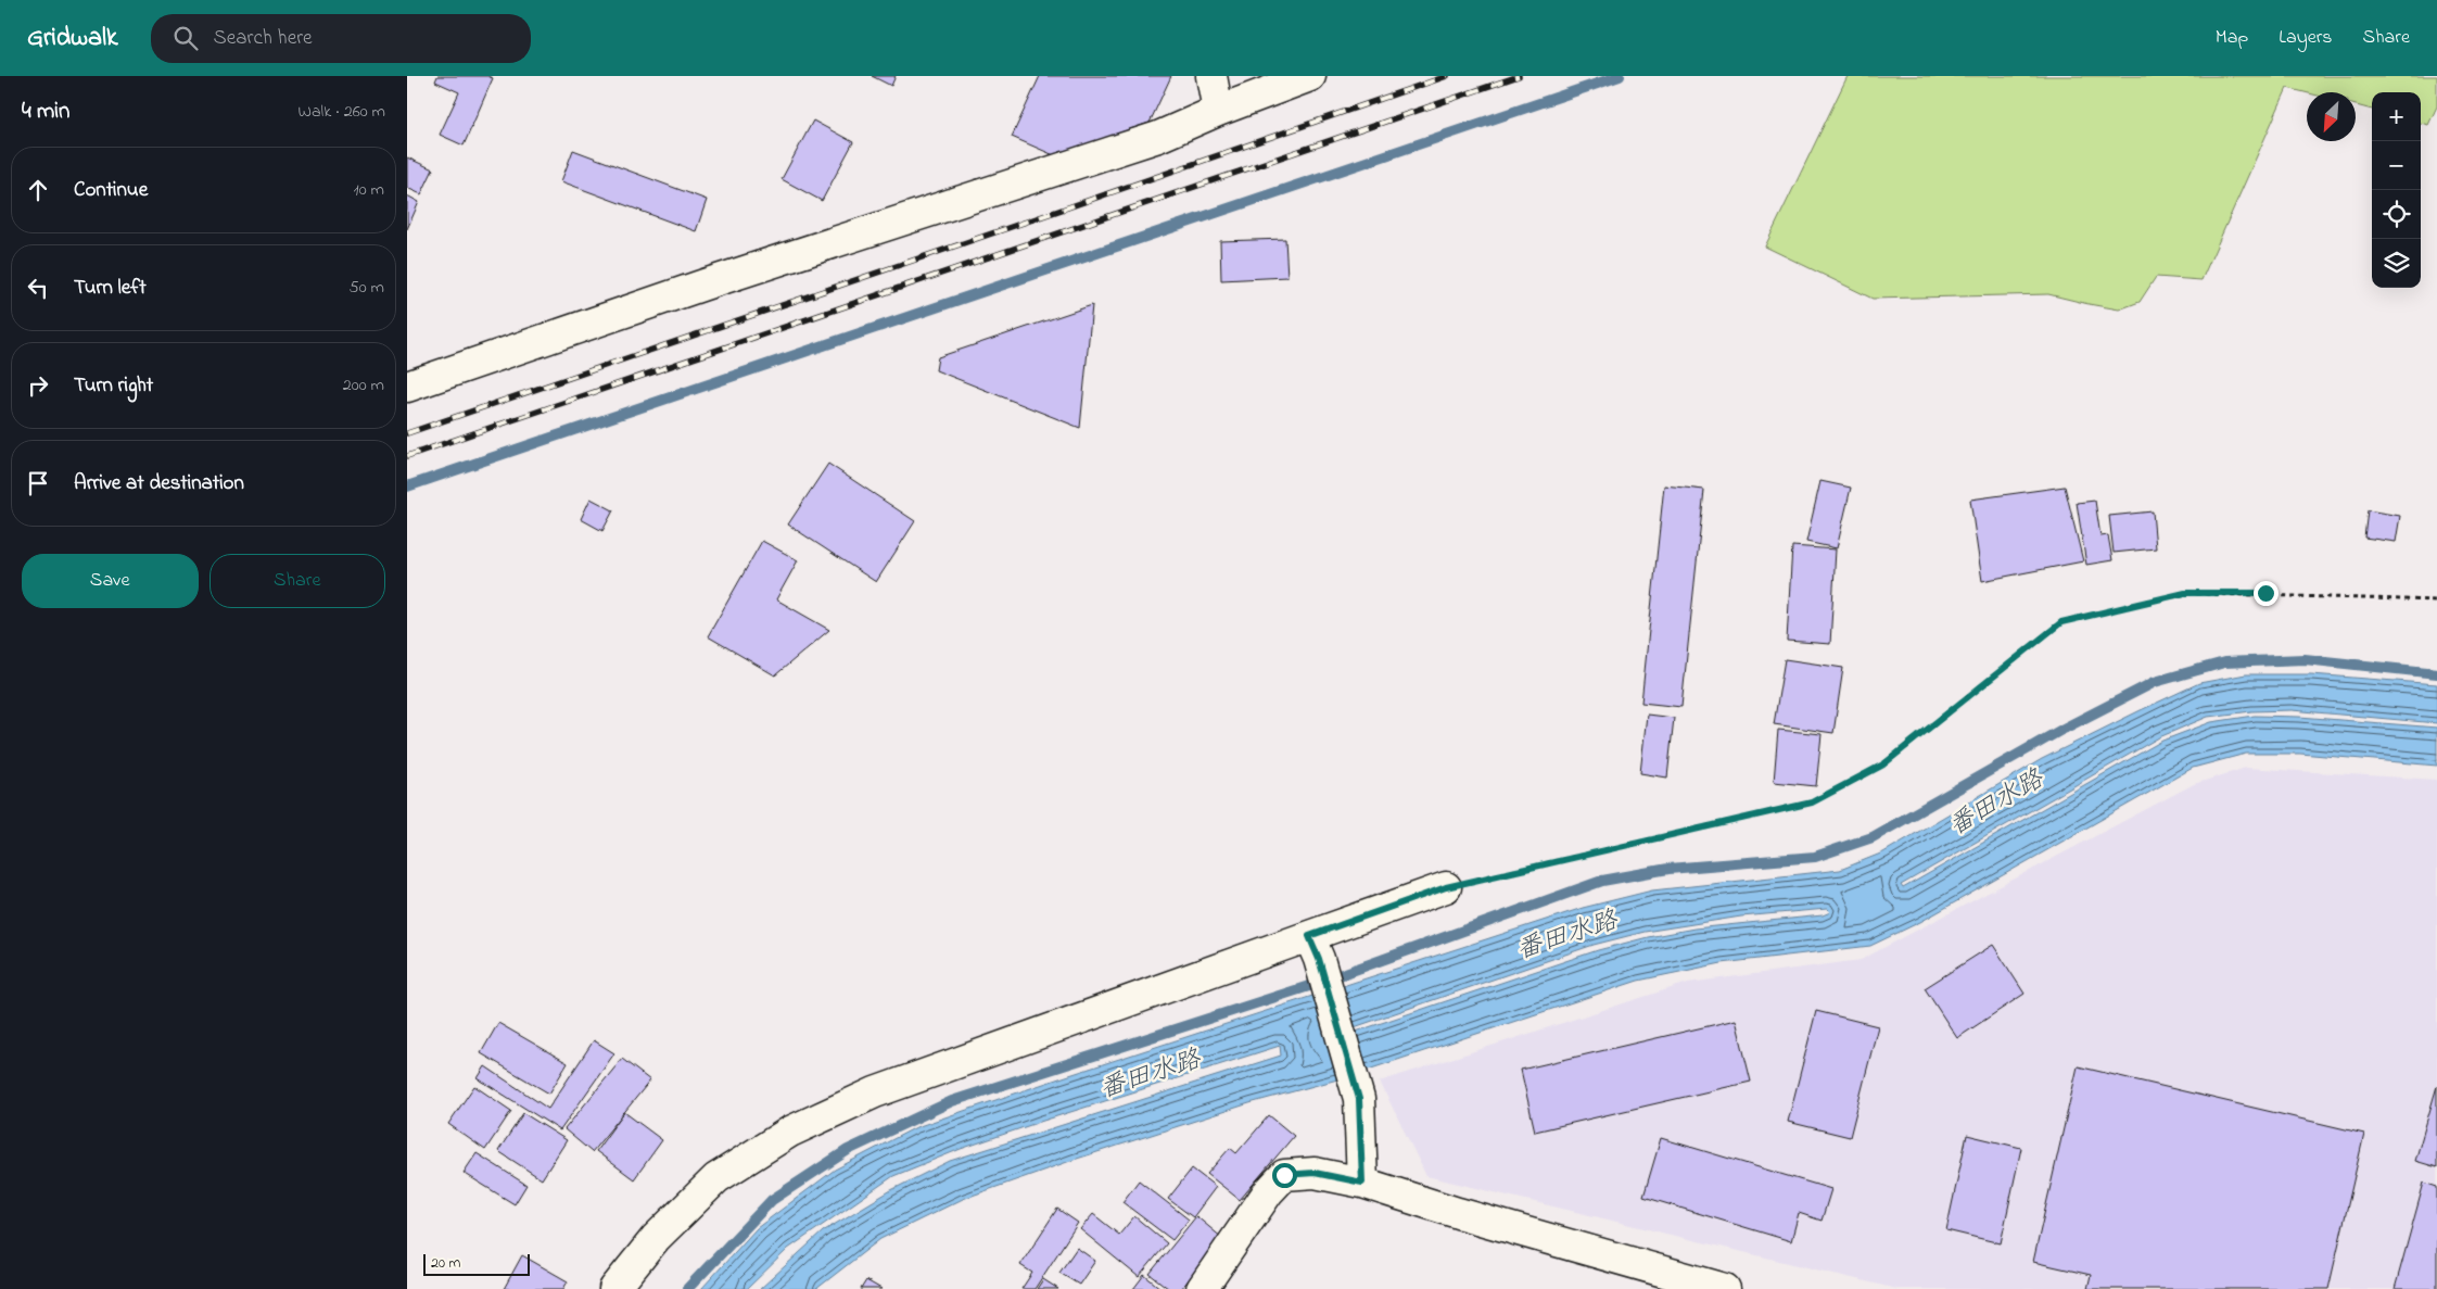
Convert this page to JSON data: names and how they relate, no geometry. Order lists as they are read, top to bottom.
{
  "water": ["番田水路"],
  "scale_bar": "20 m",
  "north": "bottom left",
  "page": {
    "header": "Gridwalk",
    "search": "Search here",
    "nav": ["Map", "Layers", "Share"],
    "heading": ["4 min", "Walk · 260 m"],
    "map_buttons": ["+", "−"],
    "list": [
      ["Continue", "10 m"],
      ["Turn left", "50 m"],
      ["Turn right", "200 m"],
      "Arrive at destination"
    ],
    "buttons": ["Save", "Share"],
    "scale": "20 m"
  }
}
